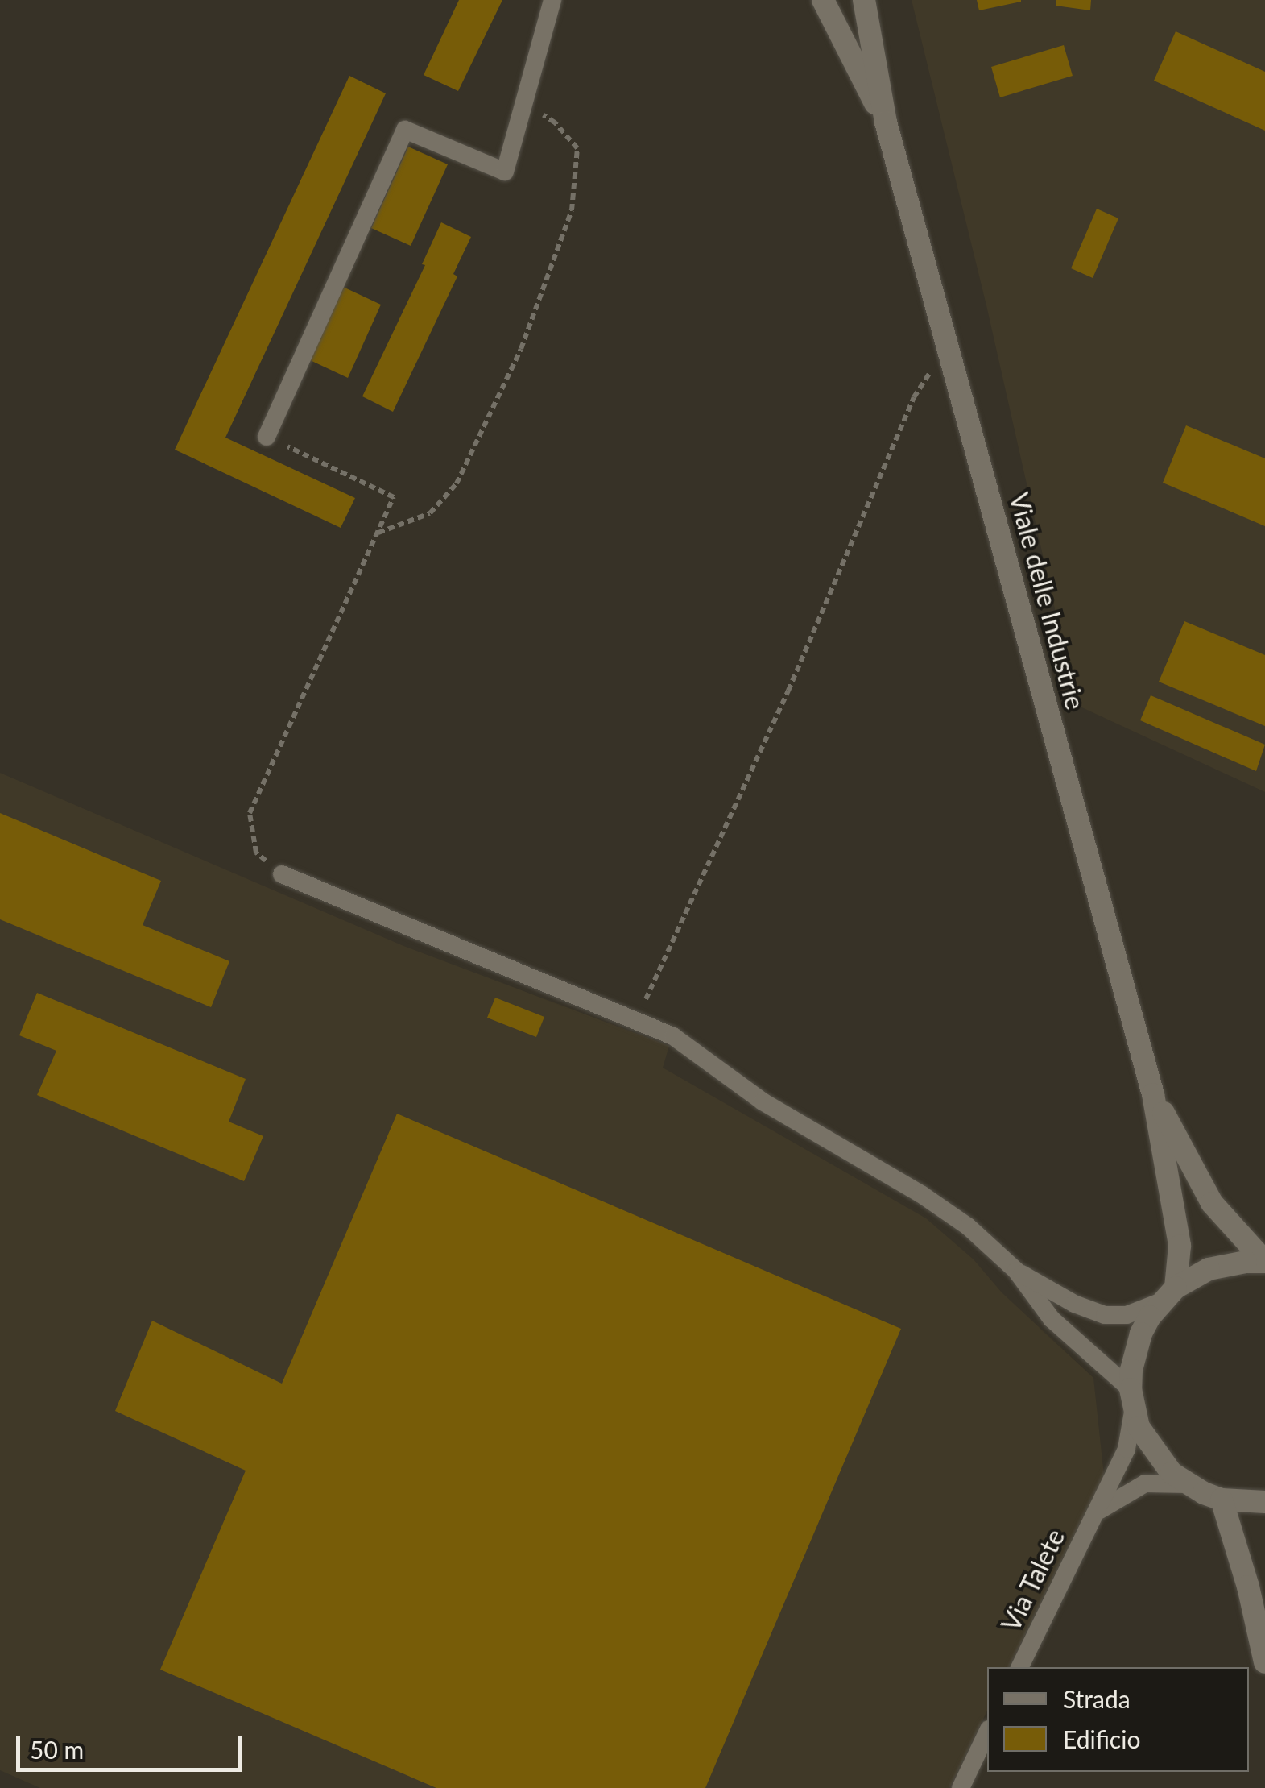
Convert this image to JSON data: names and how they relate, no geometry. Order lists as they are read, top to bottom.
{
  "streets": {
    "main road": ["Viale delle Industrie"],
    "lane": ["Via Talete"]
  },
  "crossings": [
    ["Viale delle Industrie", "Via Talete"]
  ],
  "legend": ["Strada", "Edificio"],
  "scale_bar": "50 m"
}
